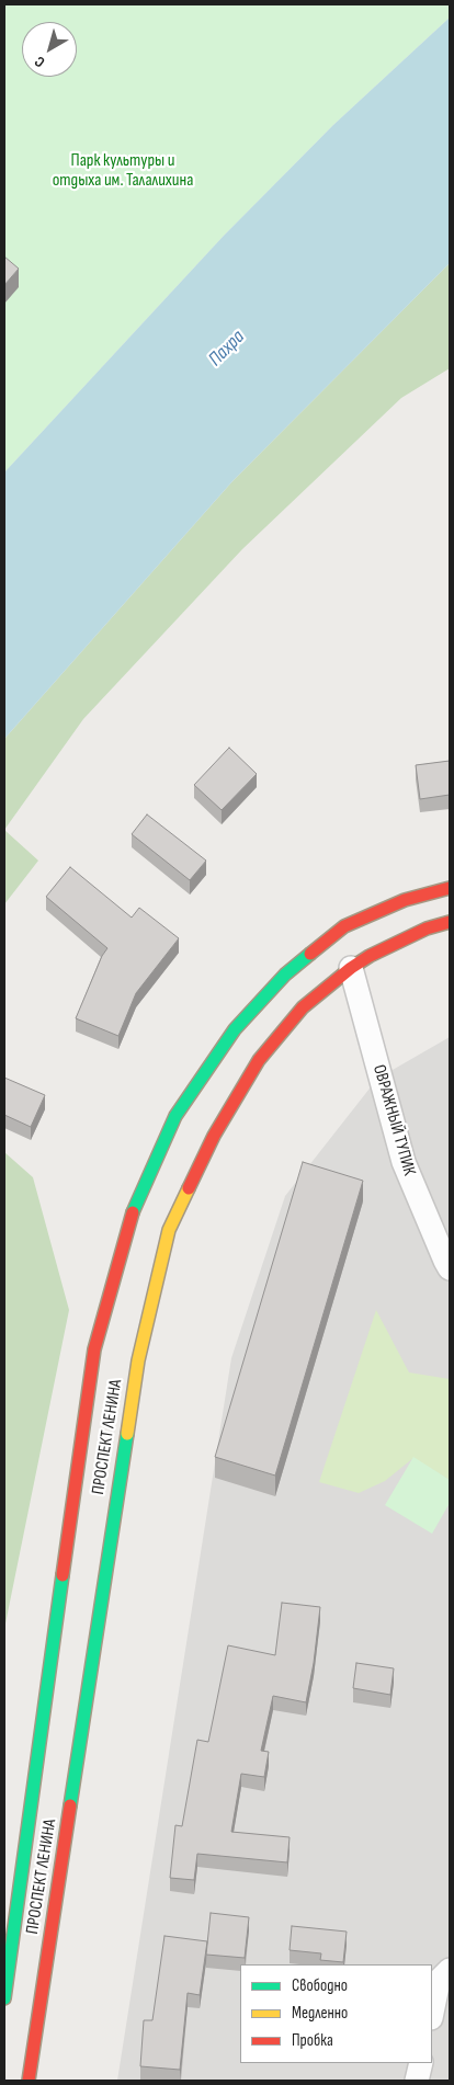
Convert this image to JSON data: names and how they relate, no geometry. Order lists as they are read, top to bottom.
{
  "streets": {
    "main road": ["ПРОСПЕКТ ЛЕНИНА"],
    "street": ["ОВРАЖНЫЙ ТУПИК"]
  },
  "crossings": [
    ["ОВРАЖНЫЙ ТУПИК", "ПРОСПЕКТ ЛЕНИНА"]
  ],
  "water": ["Пахра"],
  "parks": ["Парк культуры и отдыха им. Талалихина"],
  "legend": ["Свободно", "Медленно", "Пробка"],
  "north": "bottom left"
}
